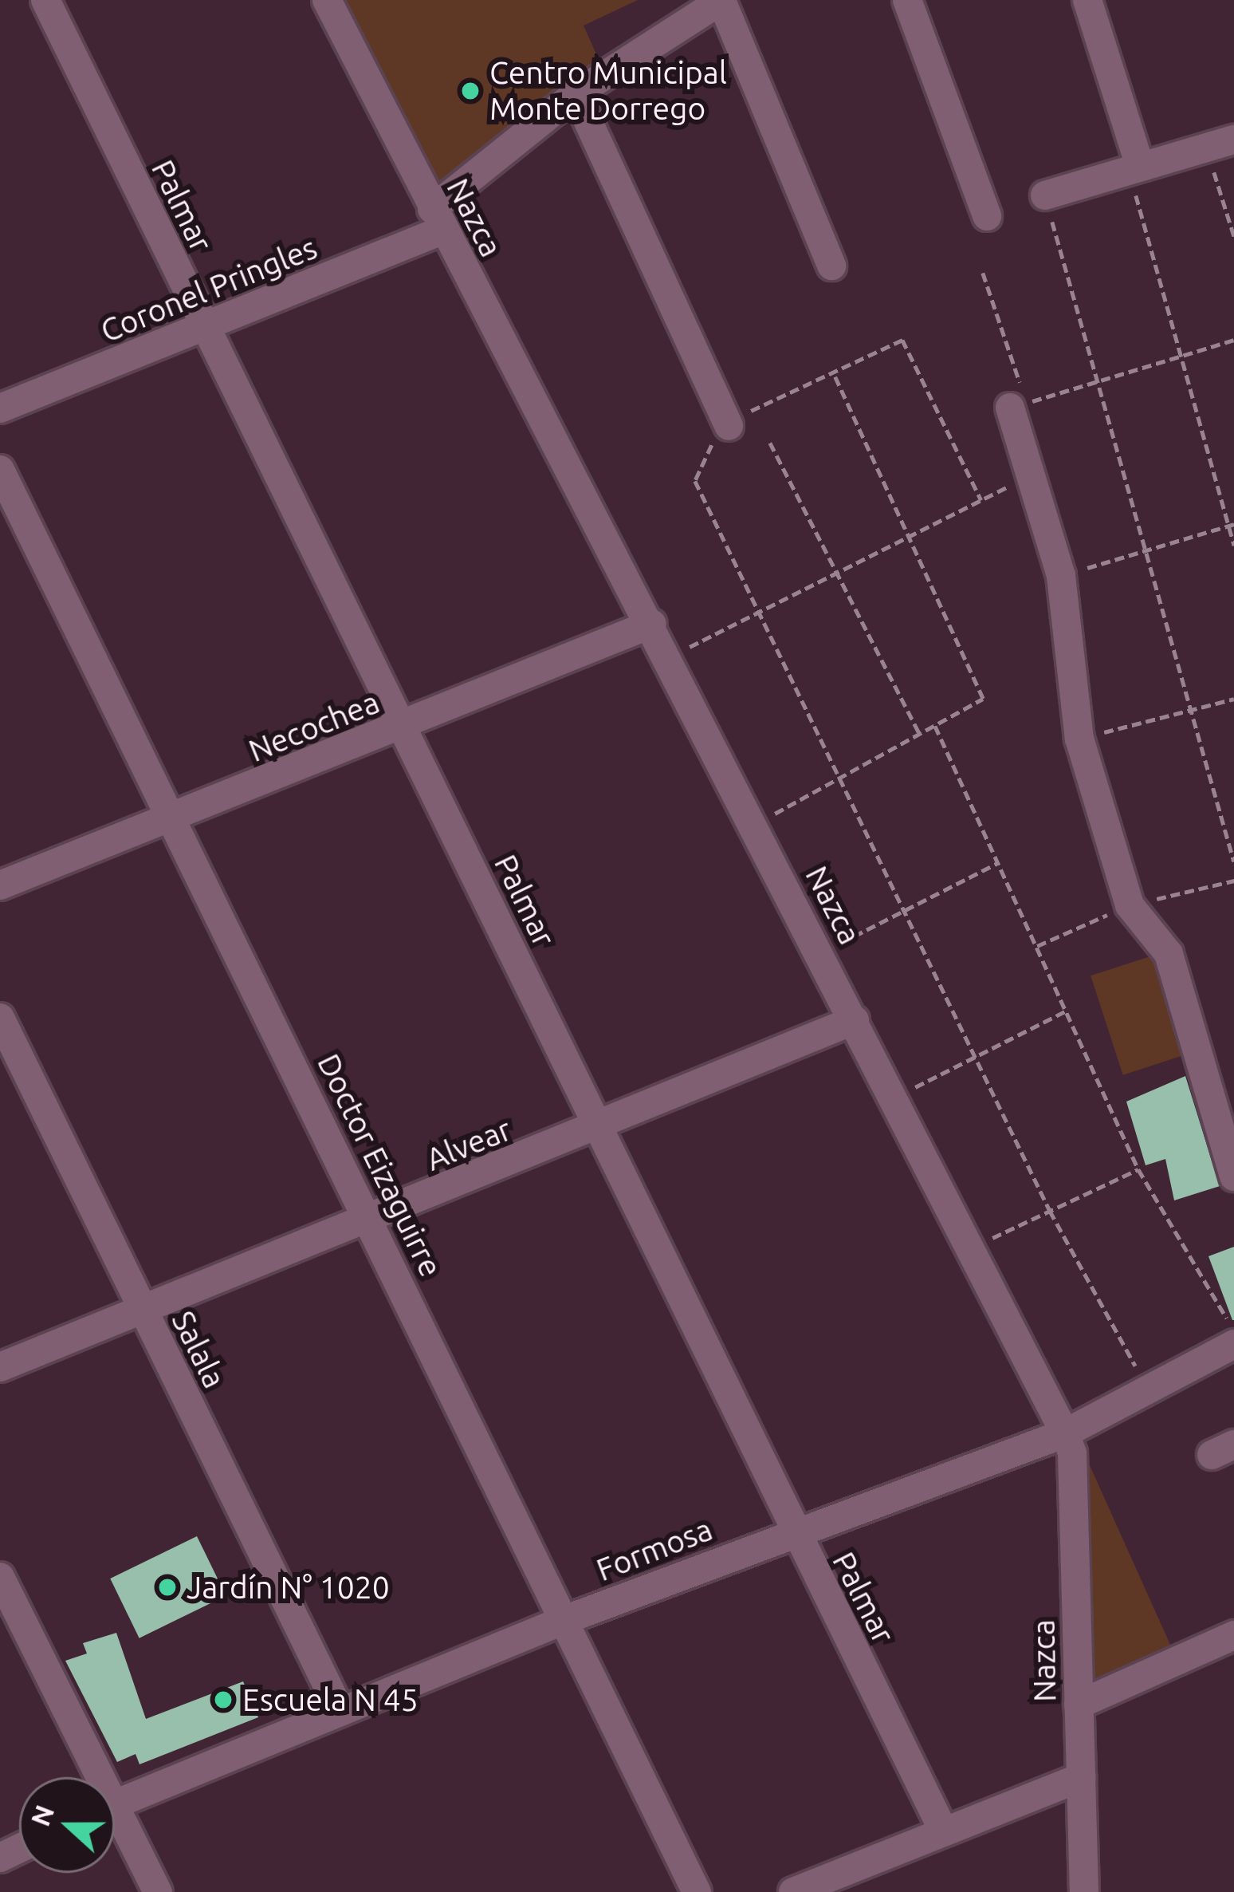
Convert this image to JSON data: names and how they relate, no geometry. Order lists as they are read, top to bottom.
{
  "streets": {
    "street": [
      "Palmar",
      "Nazca",
      "Coronel Pringles",
      "Necochea",
      "Alvear",
      "Doctor Eizaguirre",
      "Salala",
      "Formosa"
    ]
  },
  "crossings": [
    ["Palmar", "Coronel Pringles"],
    ["Palmar", "Necochea"],
    ["Palmar", "Alvear"],
    ["Palmar", "Formosa"],
    ["Nazca", "Coronel Pringles"],
    ["Nazca", "Necochea"],
    ["Nazca", "Alvear"],
    ["Nazca", "Formosa"],
    ["Necochea", "Doctor Eizaguirre"],
    ["Alvear", "Doctor Eizaguirre"],
    ["Alvear", "Salala"],
    ["Doctor Eizaguirre", "Formosa"],
    ["Salala", "Formosa"]
  ],
  "places": ["Centro Municipal Monte Dorrego", "Jardín N° 1020", "Escuela N 45"],
  "north": "left"
}
